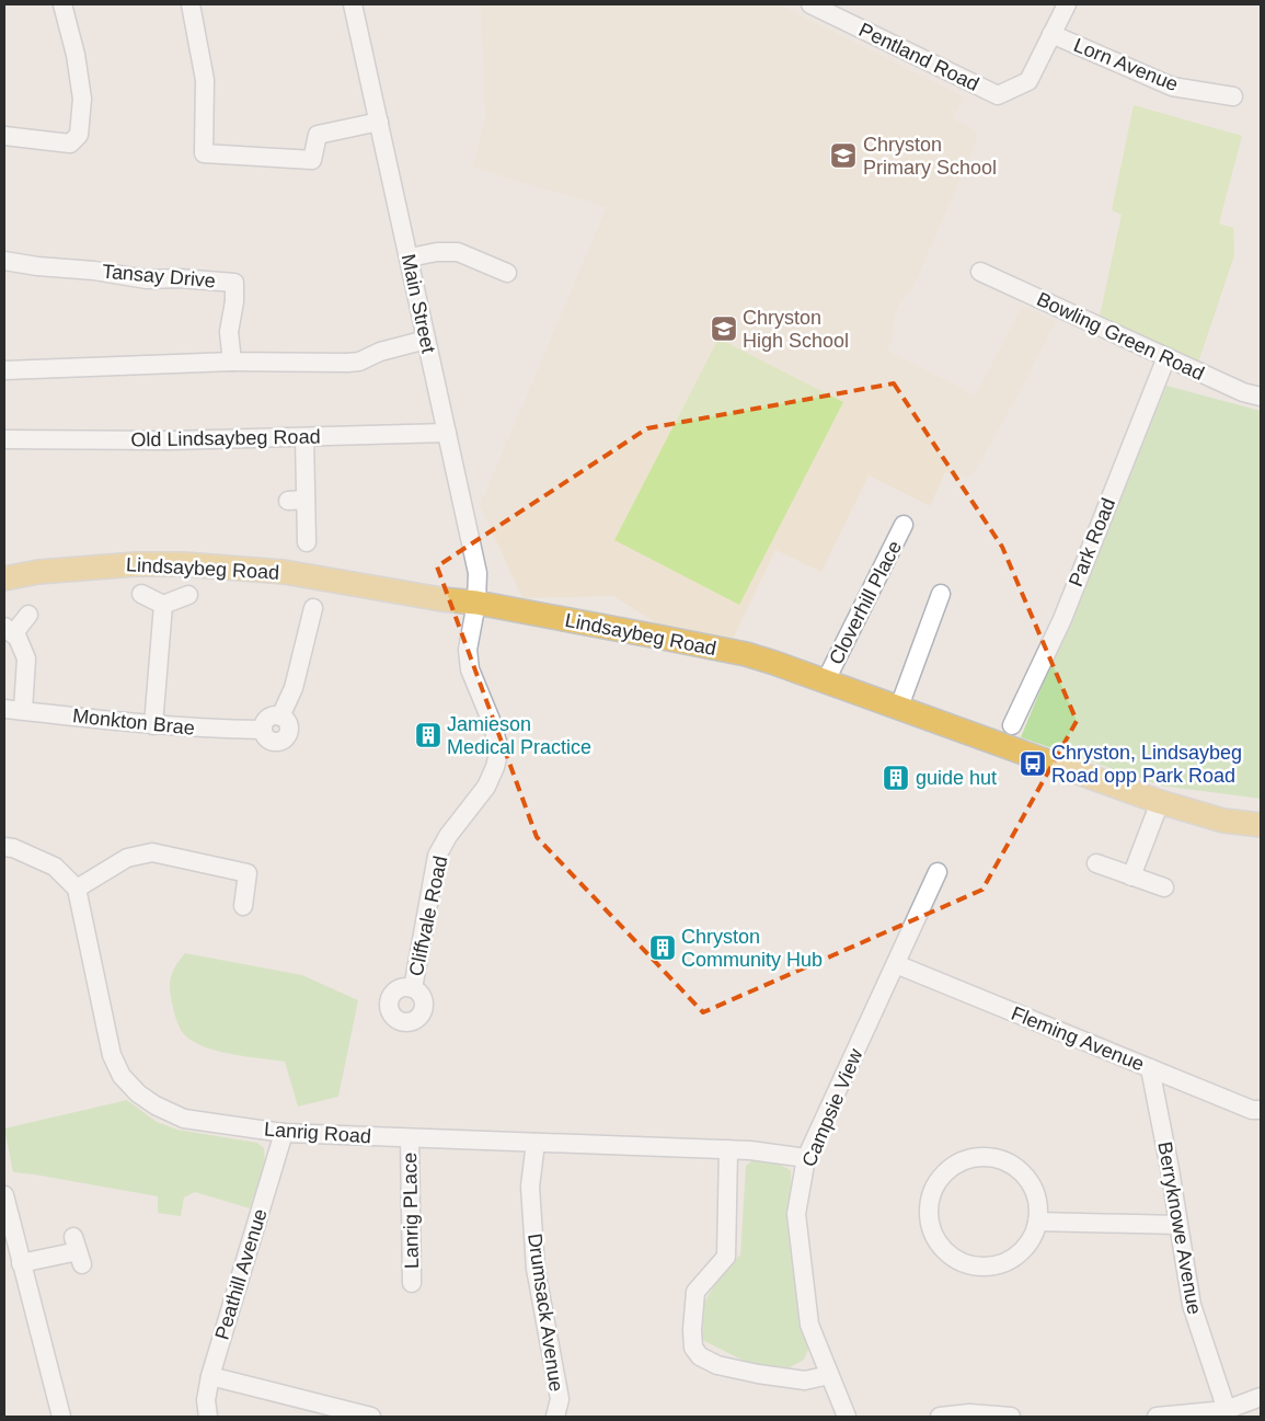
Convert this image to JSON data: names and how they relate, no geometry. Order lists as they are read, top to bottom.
{
  "streets": {
    "main road": ["Lindsaybeg Road"],
    "street": [
      "Pentland Road",
      "Lorn Avenue",
      "Tansay Drive",
      "Main Street",
      "Bowling Green Road",
      "Old Lindsaybeg Road",
      "Park Road",
      "Cloverhill Place",
      "Monkton Brae",
      "Cliffvale Road",
      "Fleming Avenue",
      "Campsie View",
      "Lanrig Road",
      "Lanrig PLace",
      "Berryknowe Avenue",
      "Peathill Avenue",
      "Drumsack Avenue"
    ]
  },
  "crossings": [
    ["Pentland Road", "Lorn Avenue"],
    ["Main Street", "Old Lindsaybeg Road"],
    ["Main Street", "Lindsaybeg Road"],
    ["Main Street", "Cliffvale Road"],
    ["Bowling Green Road", "Park Road"],
    ["Lindsaybeg Road", "Cloverhill Place"],
    ["Lindsaybeg Road", "Cliffvale Road"],
    ["Fleming Avenue", "Campsie View"],
    ["Fleming Avenue", "Berryknowe Avenue"],
    ["Campsie View", "Lanrig Road"],
    ["Lanrig Road", "Lanrig PLace"],
    ["Lanrig Road", "Peathill Avenue"],
    ["Lanrig Road", "Drumsack Avenue"]
  ],
  "places": {
    "school or university": ["Chryston Primary School", "Chryston High School"],
    "building": ["Jamieson Medical Practice", "guide hut", "Chryston Community Hub"],
    "bus stop": ["Chryston, Lindsaybeg Road opp Park Road"]
  }
}
